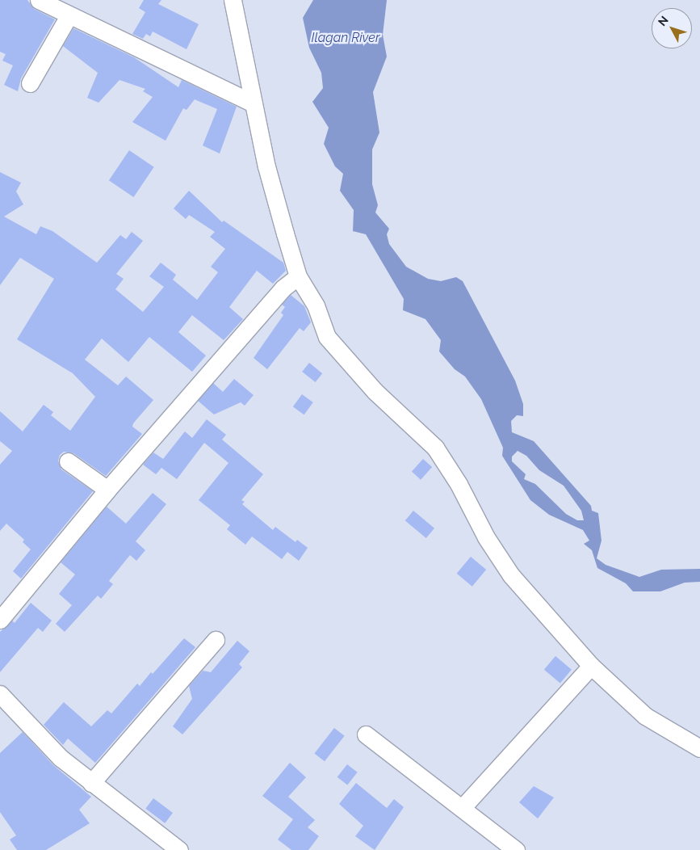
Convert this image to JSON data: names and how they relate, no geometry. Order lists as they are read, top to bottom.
{
  "water": ["Ilagan River"],
  "north": "top left"
}
